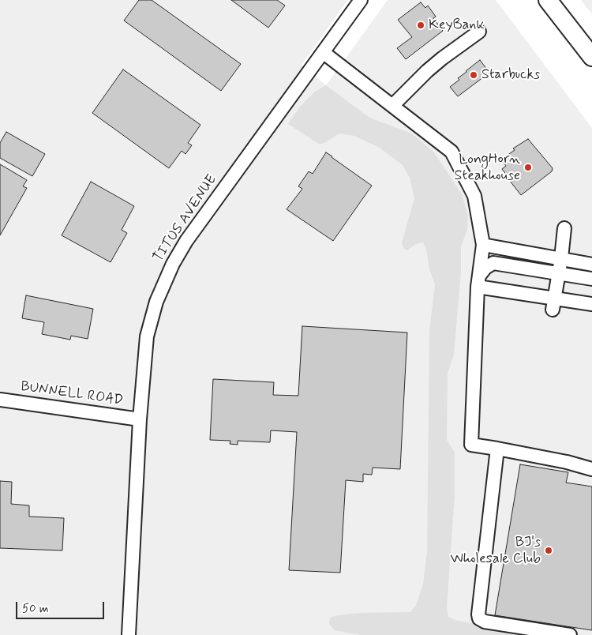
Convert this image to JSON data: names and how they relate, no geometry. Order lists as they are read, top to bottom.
{
  "streets": {
    "street": ["TITUS AVENUE", "BUNNELL ROAD"]
  },
  "crossings": [
    ["TITUS AVENUE", "BUNNELL ROAD"]
  ],
  "places": [
    "KeyBank",
    "Starbucks",
    "LongHorn Steakhouse",
    "BJ's Wholesale Club"
  ],
  "scale_bar": "50 m"
}
